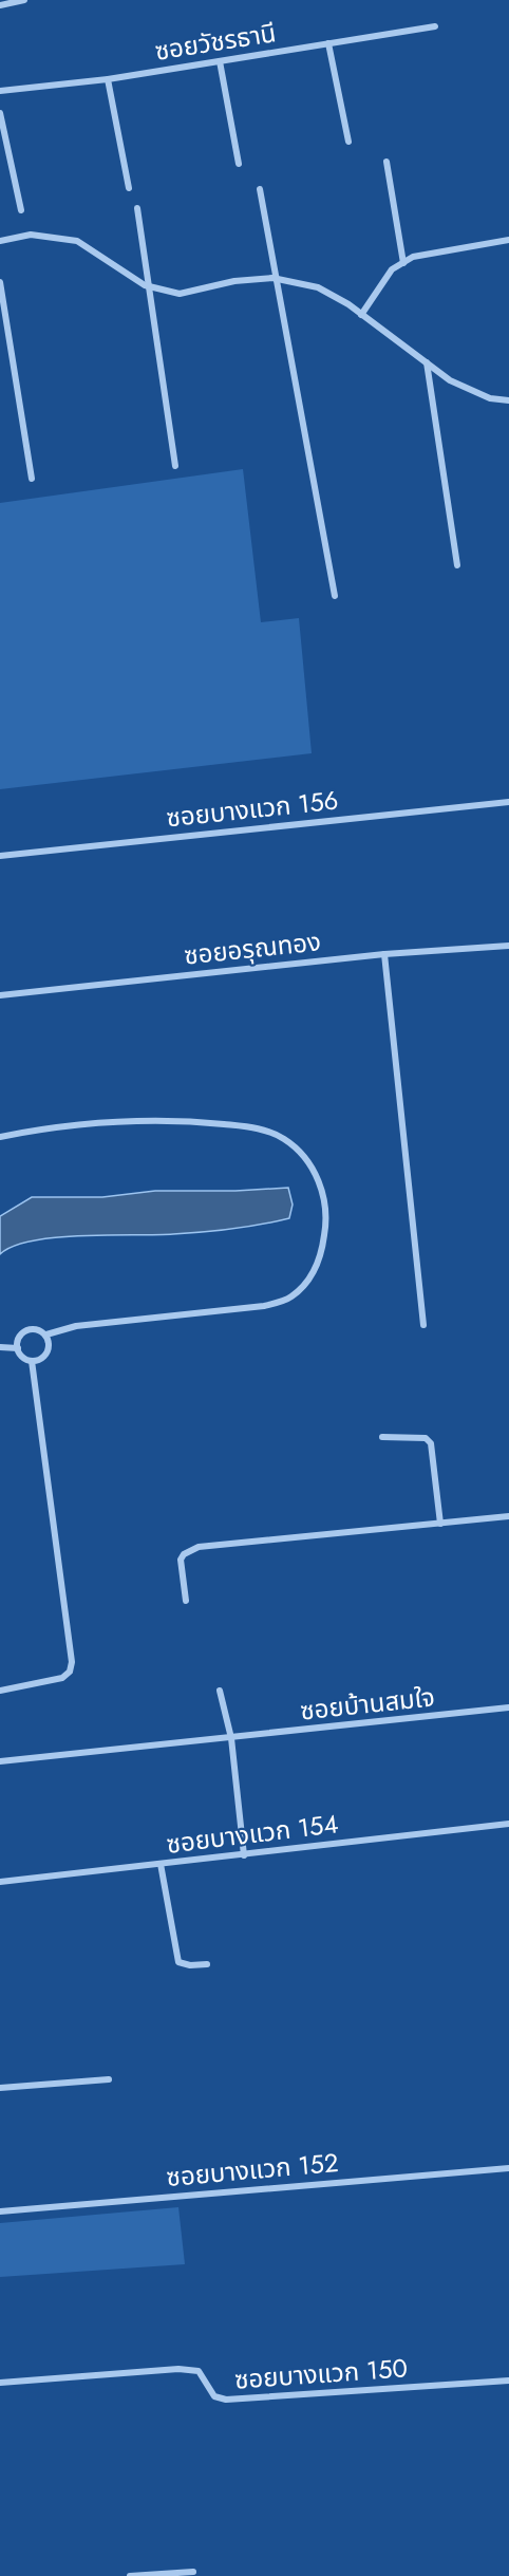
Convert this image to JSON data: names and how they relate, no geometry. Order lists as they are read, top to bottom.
{
  "streets": {
    "street": [
      "ซอยวัชรธานี",
      "ซอยบางแวก 156",
      "ซอยอรุณทอง",
      "ซอยบ้านสมใจ",
      "ซอยบางแวก 154",
      "ซอยบางแวก 152",
      "ซอยบางแวก 150"
    ]
  }
}
